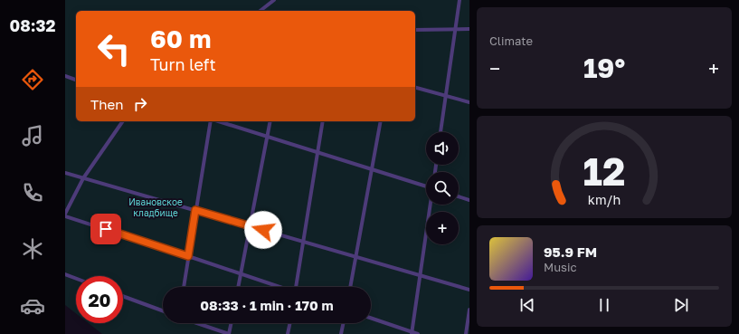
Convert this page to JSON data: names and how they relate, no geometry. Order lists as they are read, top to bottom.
{
  "parks": ["Ивановское кладбище"],
  "page": {
    "tabs": "08:32",
    "tile": "Climate",
    "turn": ["60 m", "Turn left"],
    "heat": ["−", "19°", "+"],
    "then": "Then",
    "map_buttons": "+",
    "song": ["95.9 FM", "Music"],
    "limit": "20",
    "trip": "08:33 · 1 min · 170 m",
    "gauge": ["12", "km/h"]
  }
}
